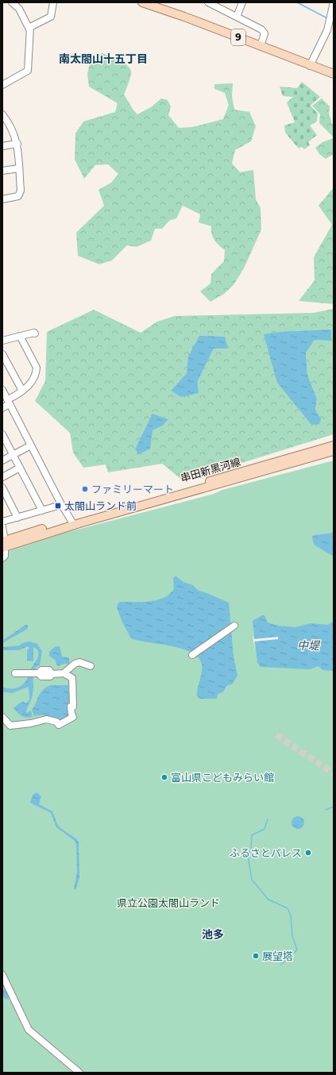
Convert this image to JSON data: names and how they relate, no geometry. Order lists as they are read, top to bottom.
{
  "streets": {
    "main road": ["9", "串田新黒河線"]
  },
  "districts": ["南太閤山十五丁目", "池多"],
  "water": ["中堤"],
  "parks": ["県立公園太閤山ランド"],
  "places": {
    "other": [
      "ファミリーマート",
      "富山県こどもみらい館",
      "ふるさとパレス",
      "展望塔"
    ],
    "transit": ["太閤山ランド前"]
  }
}
